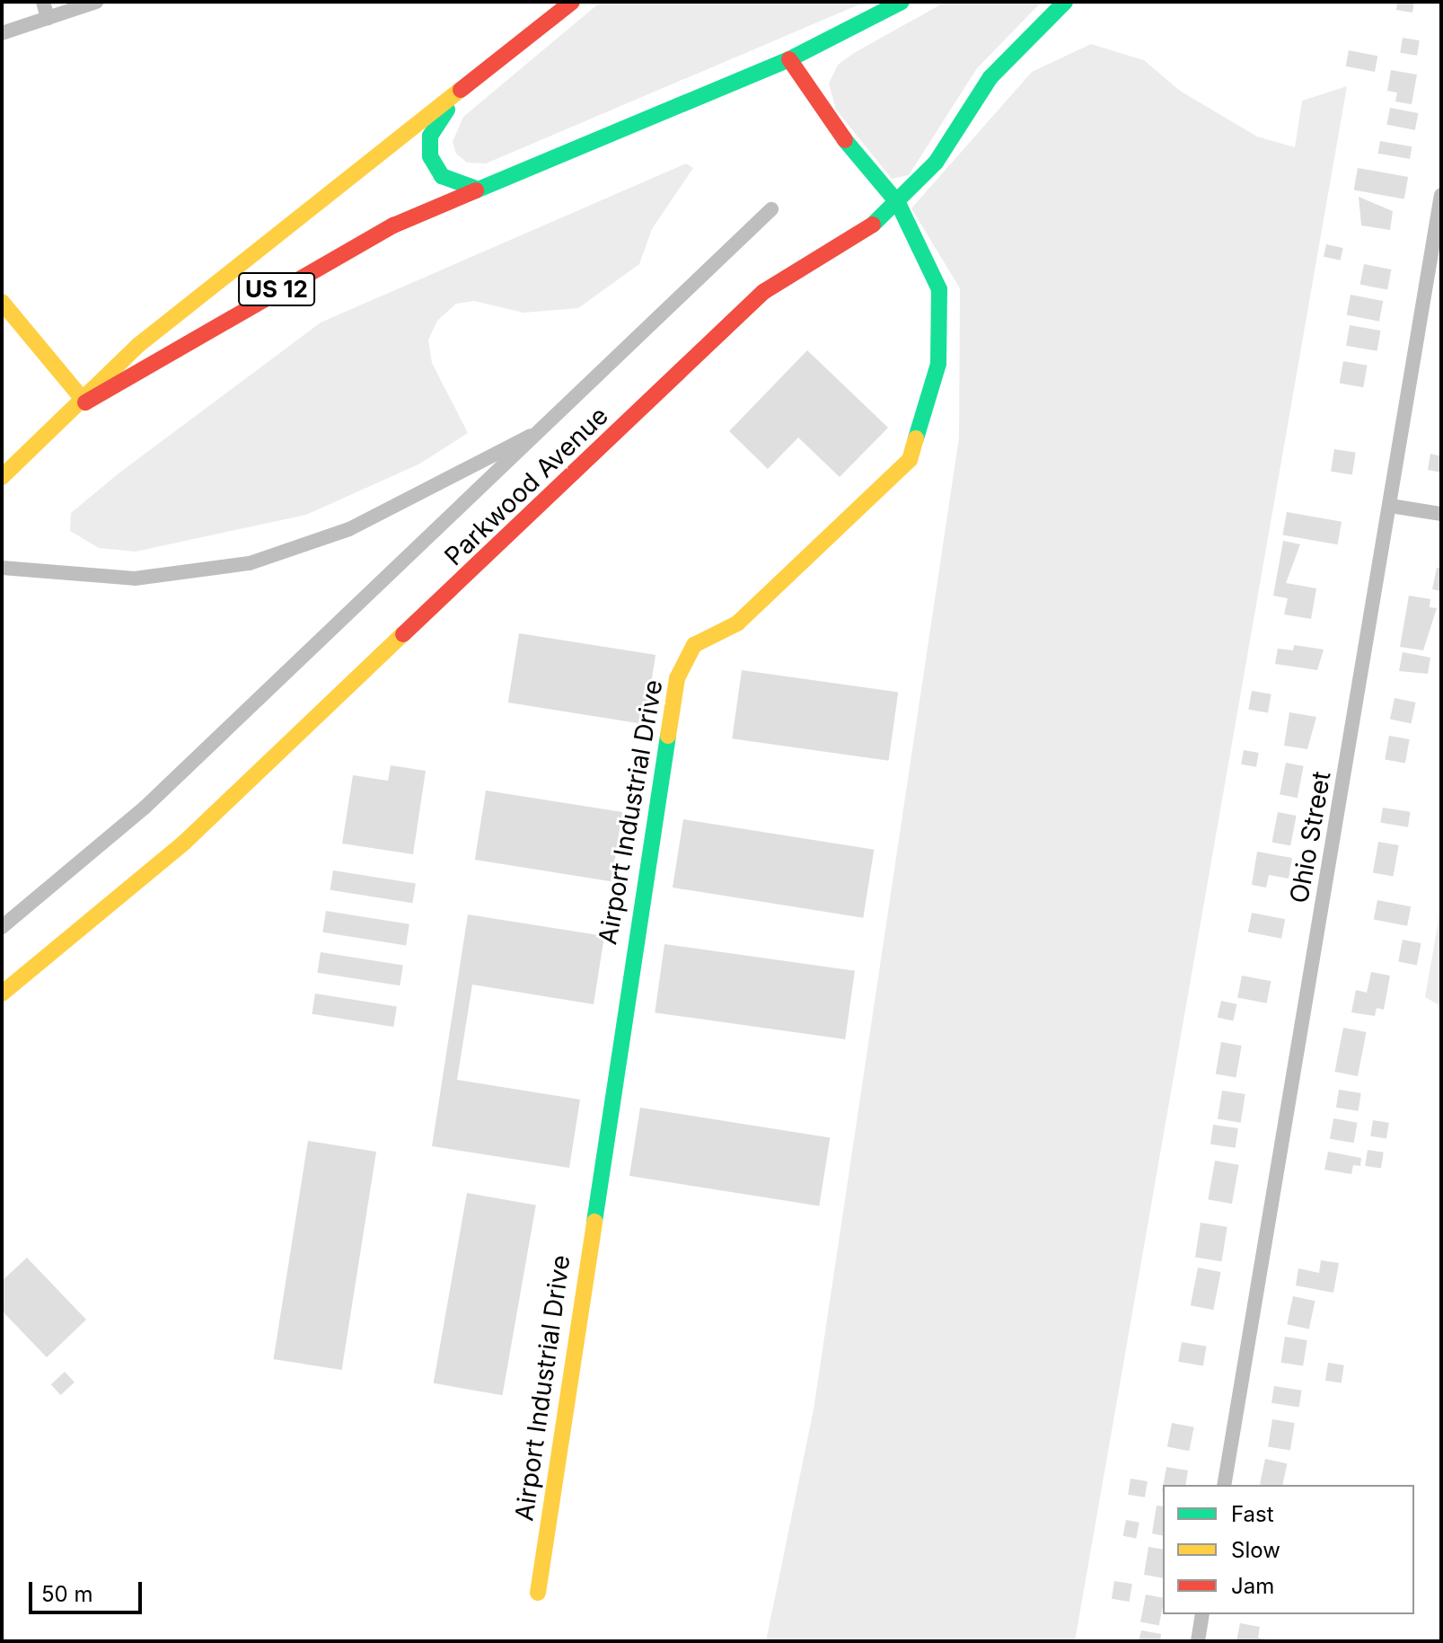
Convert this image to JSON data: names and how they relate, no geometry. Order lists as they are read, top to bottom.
{
  "streets": {
    "main road": ["US 12", "Parkwood Avenue", "Airport Industrial Drive"],
    "street": ["Ohio Street"]
  },
  "crossings": [
    ["US 12", "Airport Industrial Drive"],
    ["Parkwood Avenue", "Airport Industrial Drive"]
  ],
  "legend": ["Fast", "Slow", "Jam"],
  "scale_bar": "50 m"
}
